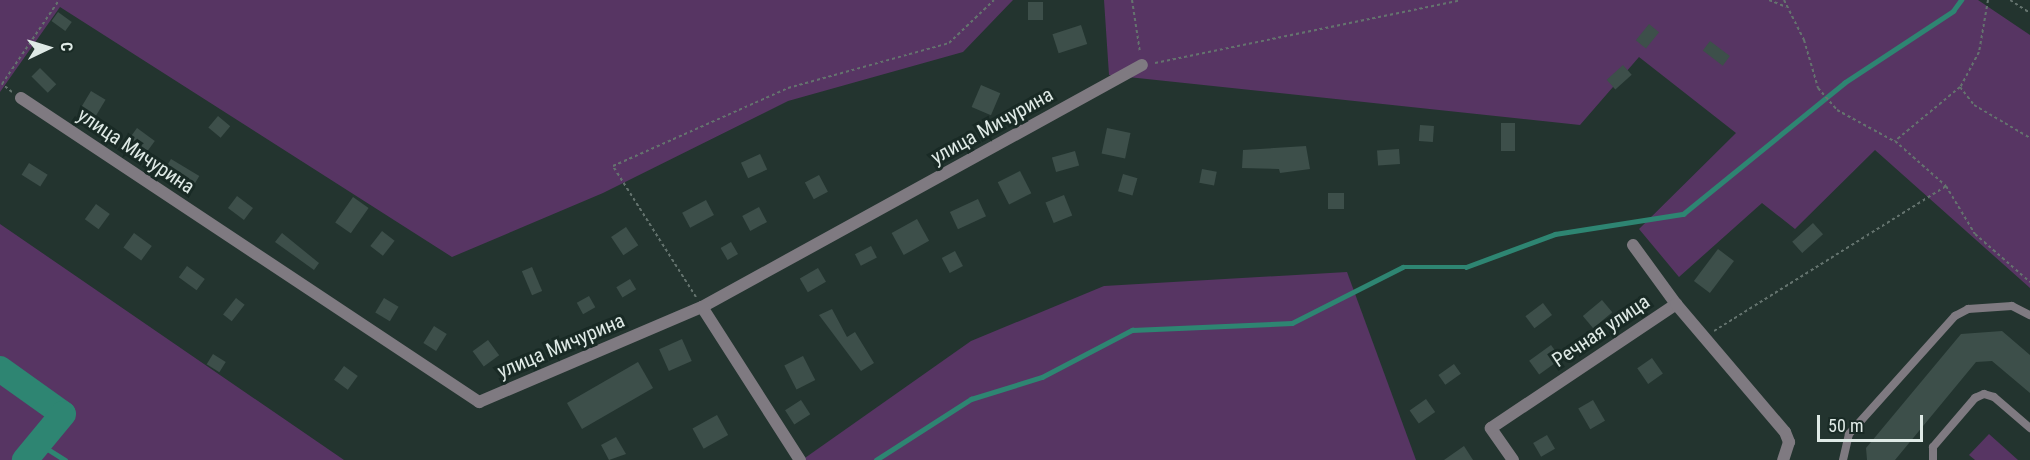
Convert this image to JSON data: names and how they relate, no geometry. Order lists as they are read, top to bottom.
{
  "streets": {
    "street": ["улица Мичурина", "Речная улица"]
  },
  "scale_bar": "50 m",
  "north": "right"
}
